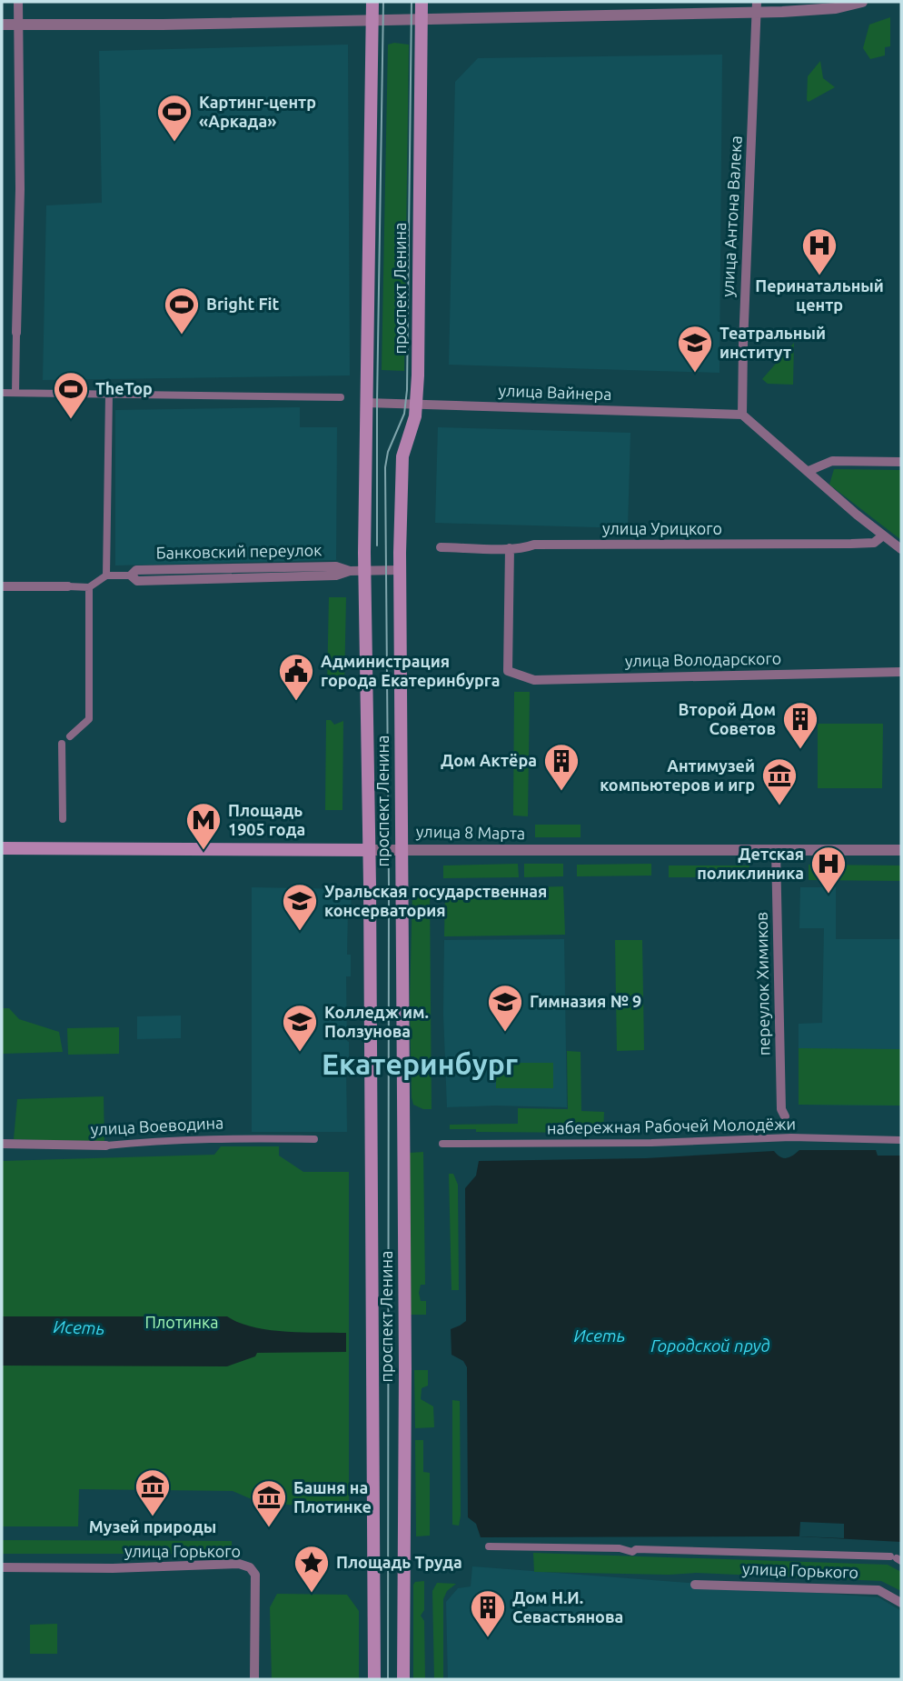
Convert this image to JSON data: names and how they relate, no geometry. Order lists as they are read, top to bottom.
{
  "streets": {
    "main road": ["проспект Ленина", "улица 8 Марта"],
    "street": [
      "улица Антона Валека",
      "улица Вайнера",
      "улица Урицкого",
      "Банковский переулок",
      "улица Володарского",
      "переулок Химиков",
      "улица Воеводина",
      "набережная Рабочей Молодёжи",
      "улица Горького"
    ]
  },
  "crossings": [
    ["улица Антона Валека", "улица Вайнера"],
    ["проспект Ленина", "улица Вайнера"],
    ["проспект Ленина", "Банковский переулок"],
    ["проспект Ленина", "улица 8 Марта"],
    ["улица Урицкого", "улица Володарского"],
    ["улица 8 Марта", "переулок Химиков"]
  ],
  "districts": ["Екатеринбург"],
  "water": ["Исеть", "Городской пруд"],
  "parks": ["Плотинка"],
  "places": {
    "sports": ["Картинг-центр «Аркада»", "Bright Fit", "TheTop"],
    "hospital": ["Перинатальный центр", "Детская поликлиника"],
    "school or university": [
      "Театральный институт",
      "Уральская государственная консерватория",
      "Гимназия № 9",
      "Колледж им. Ползунова"
    ],
    "public building": ["Администрация города Екатеринбурга"],
    "building": ["Второй Дом Советов", "Дом Актёра", "Дом Н.И. Севастьянова"],
    "museum": ["Антимузей компьютеров и игр", "Музей природы", "Башня на Плотинке"],
    "metro station": ["Площадь 1905 года"],
    "place": ["Площадь Труда"]
  }
}
